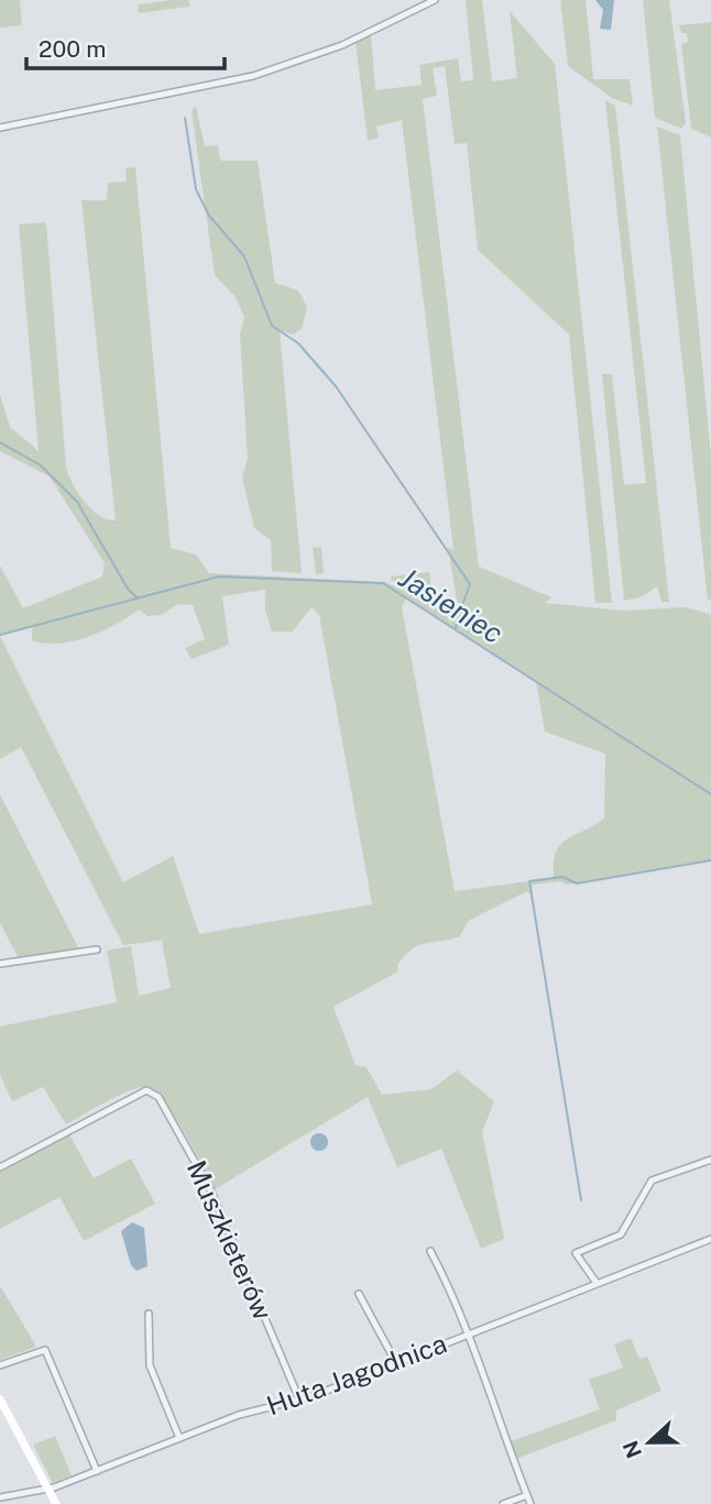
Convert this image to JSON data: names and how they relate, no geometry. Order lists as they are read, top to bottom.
{
  "streets": {
    "street": ["Muszkieterów", "Huta Jagodnica"]
  },
  "crossings": [
    ["Muszkieterów", "Huta Jagodnica"]
  ],
  "water": ["Jasieniec"],
  "scale_bar": "200 m",
  "north": "left"
}
